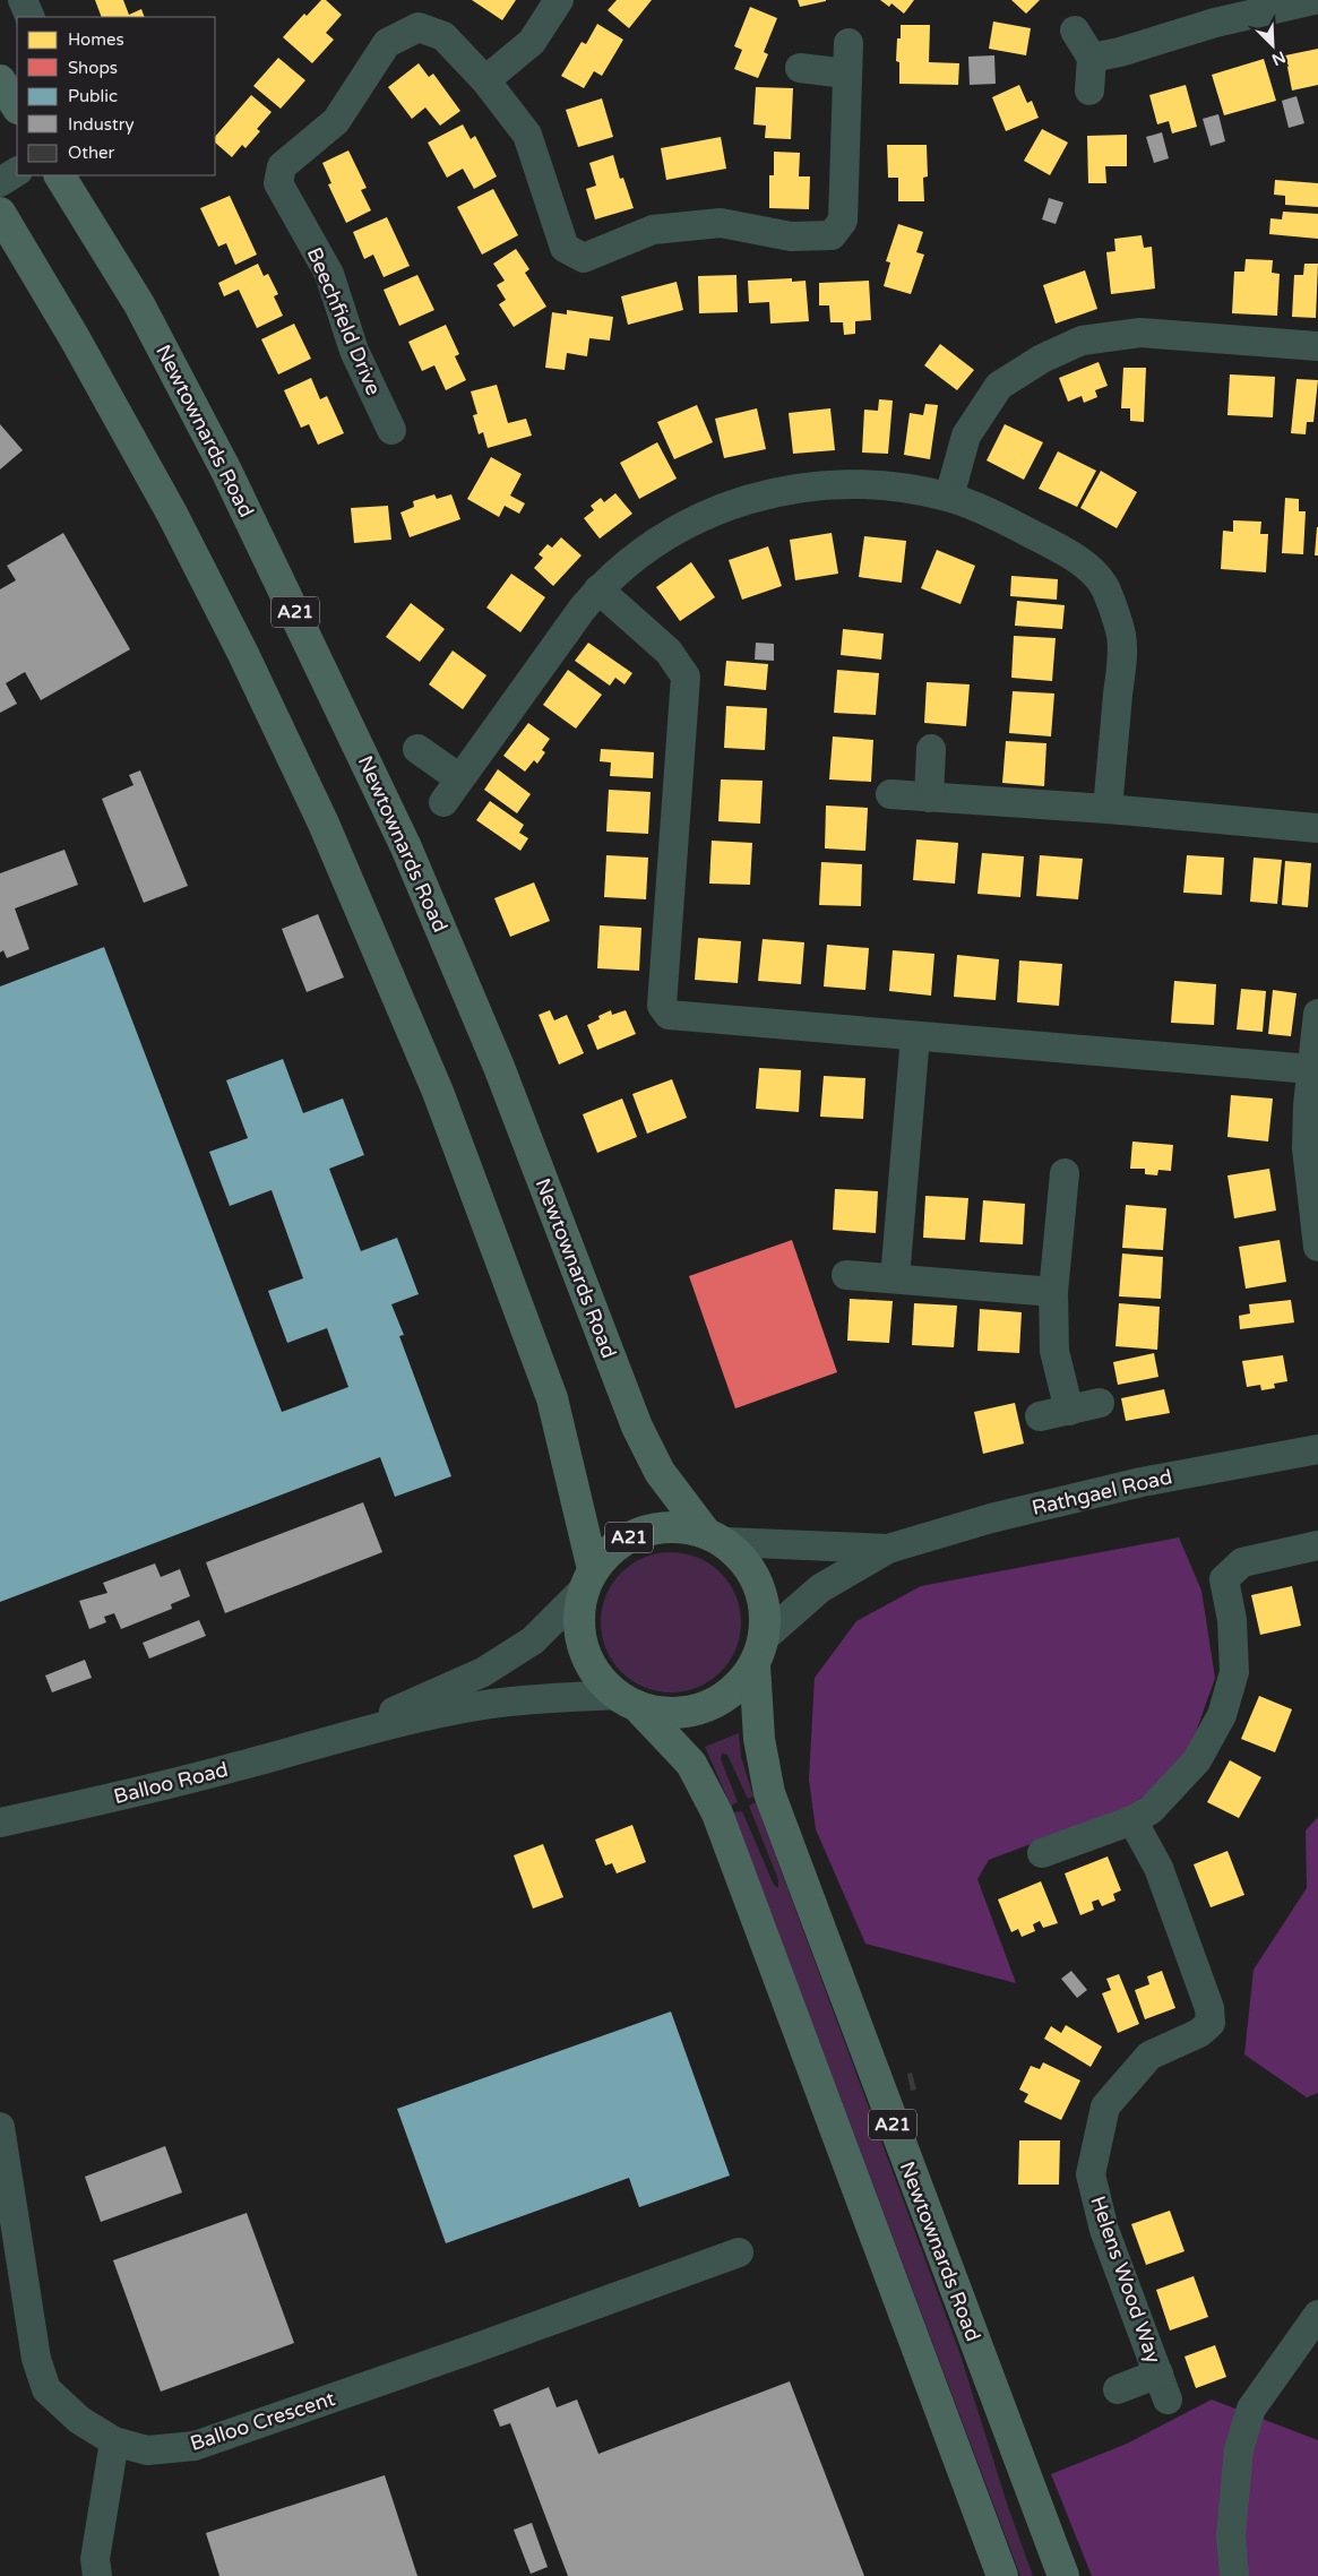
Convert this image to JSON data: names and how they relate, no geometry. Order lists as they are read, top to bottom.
{
  "streets": {
    "highway": ["Newtownards Road", "A21"],
    "street": [
      "Beechfield Drive",
      "Rathgael Road",
      "Balloo Road",
      "Helens Wood Way",
      "Balloo Crescent"
    ]
  },
  "crossings": [
    ["Newtownards Road", "A21"],
    ["Newtownards Road", "Rathgael Road"],
    ["Newtownards Road", "Balloo Road"],
    ["A21", "Rathgael Road"],
    ["A21", "Balloo Road"],
    ["Rathgael Road", "Balloo Road"]
  ],
  "legend": [
    "Homes",
    "Shops",
    "Public",
    "Industry",
    "Other"
  ],
  "north": "bottom right"
}
